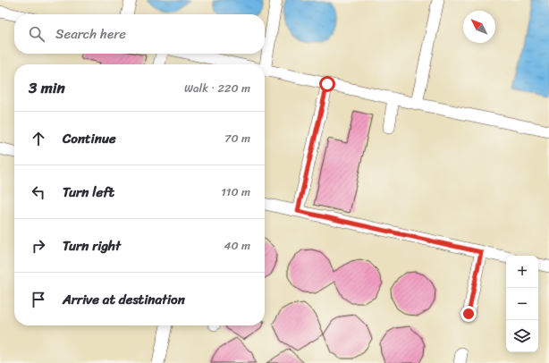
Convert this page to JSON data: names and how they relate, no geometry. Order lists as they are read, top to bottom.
{
  "north": "top left",
  "page": {
    "search": "Search here",
    "heading": ["3 min", "Walk · 220 m"],
    "list": [
      ["Continue", "70 m"],
      ["Turn left", "110 m"],
      ["Turn right", "40 m"],
      "Arrive at destination"
    ],
    "map_buttons": ["+", "−"]
  }
}
